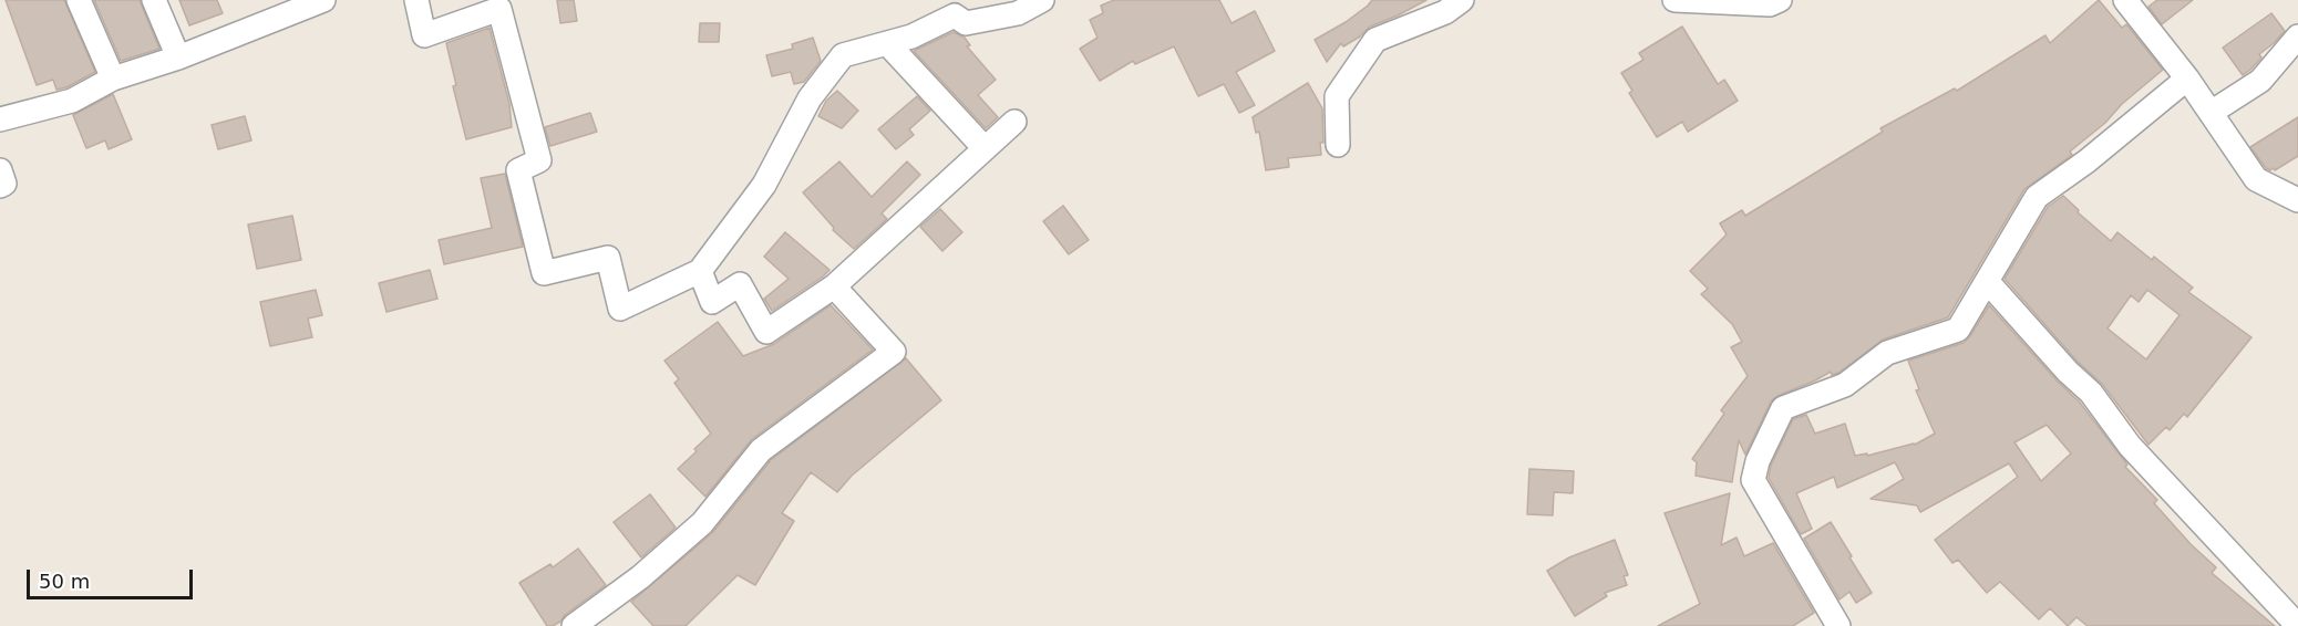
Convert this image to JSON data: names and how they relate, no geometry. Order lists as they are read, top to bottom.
{
  "scale_bar": "50 m"
}
